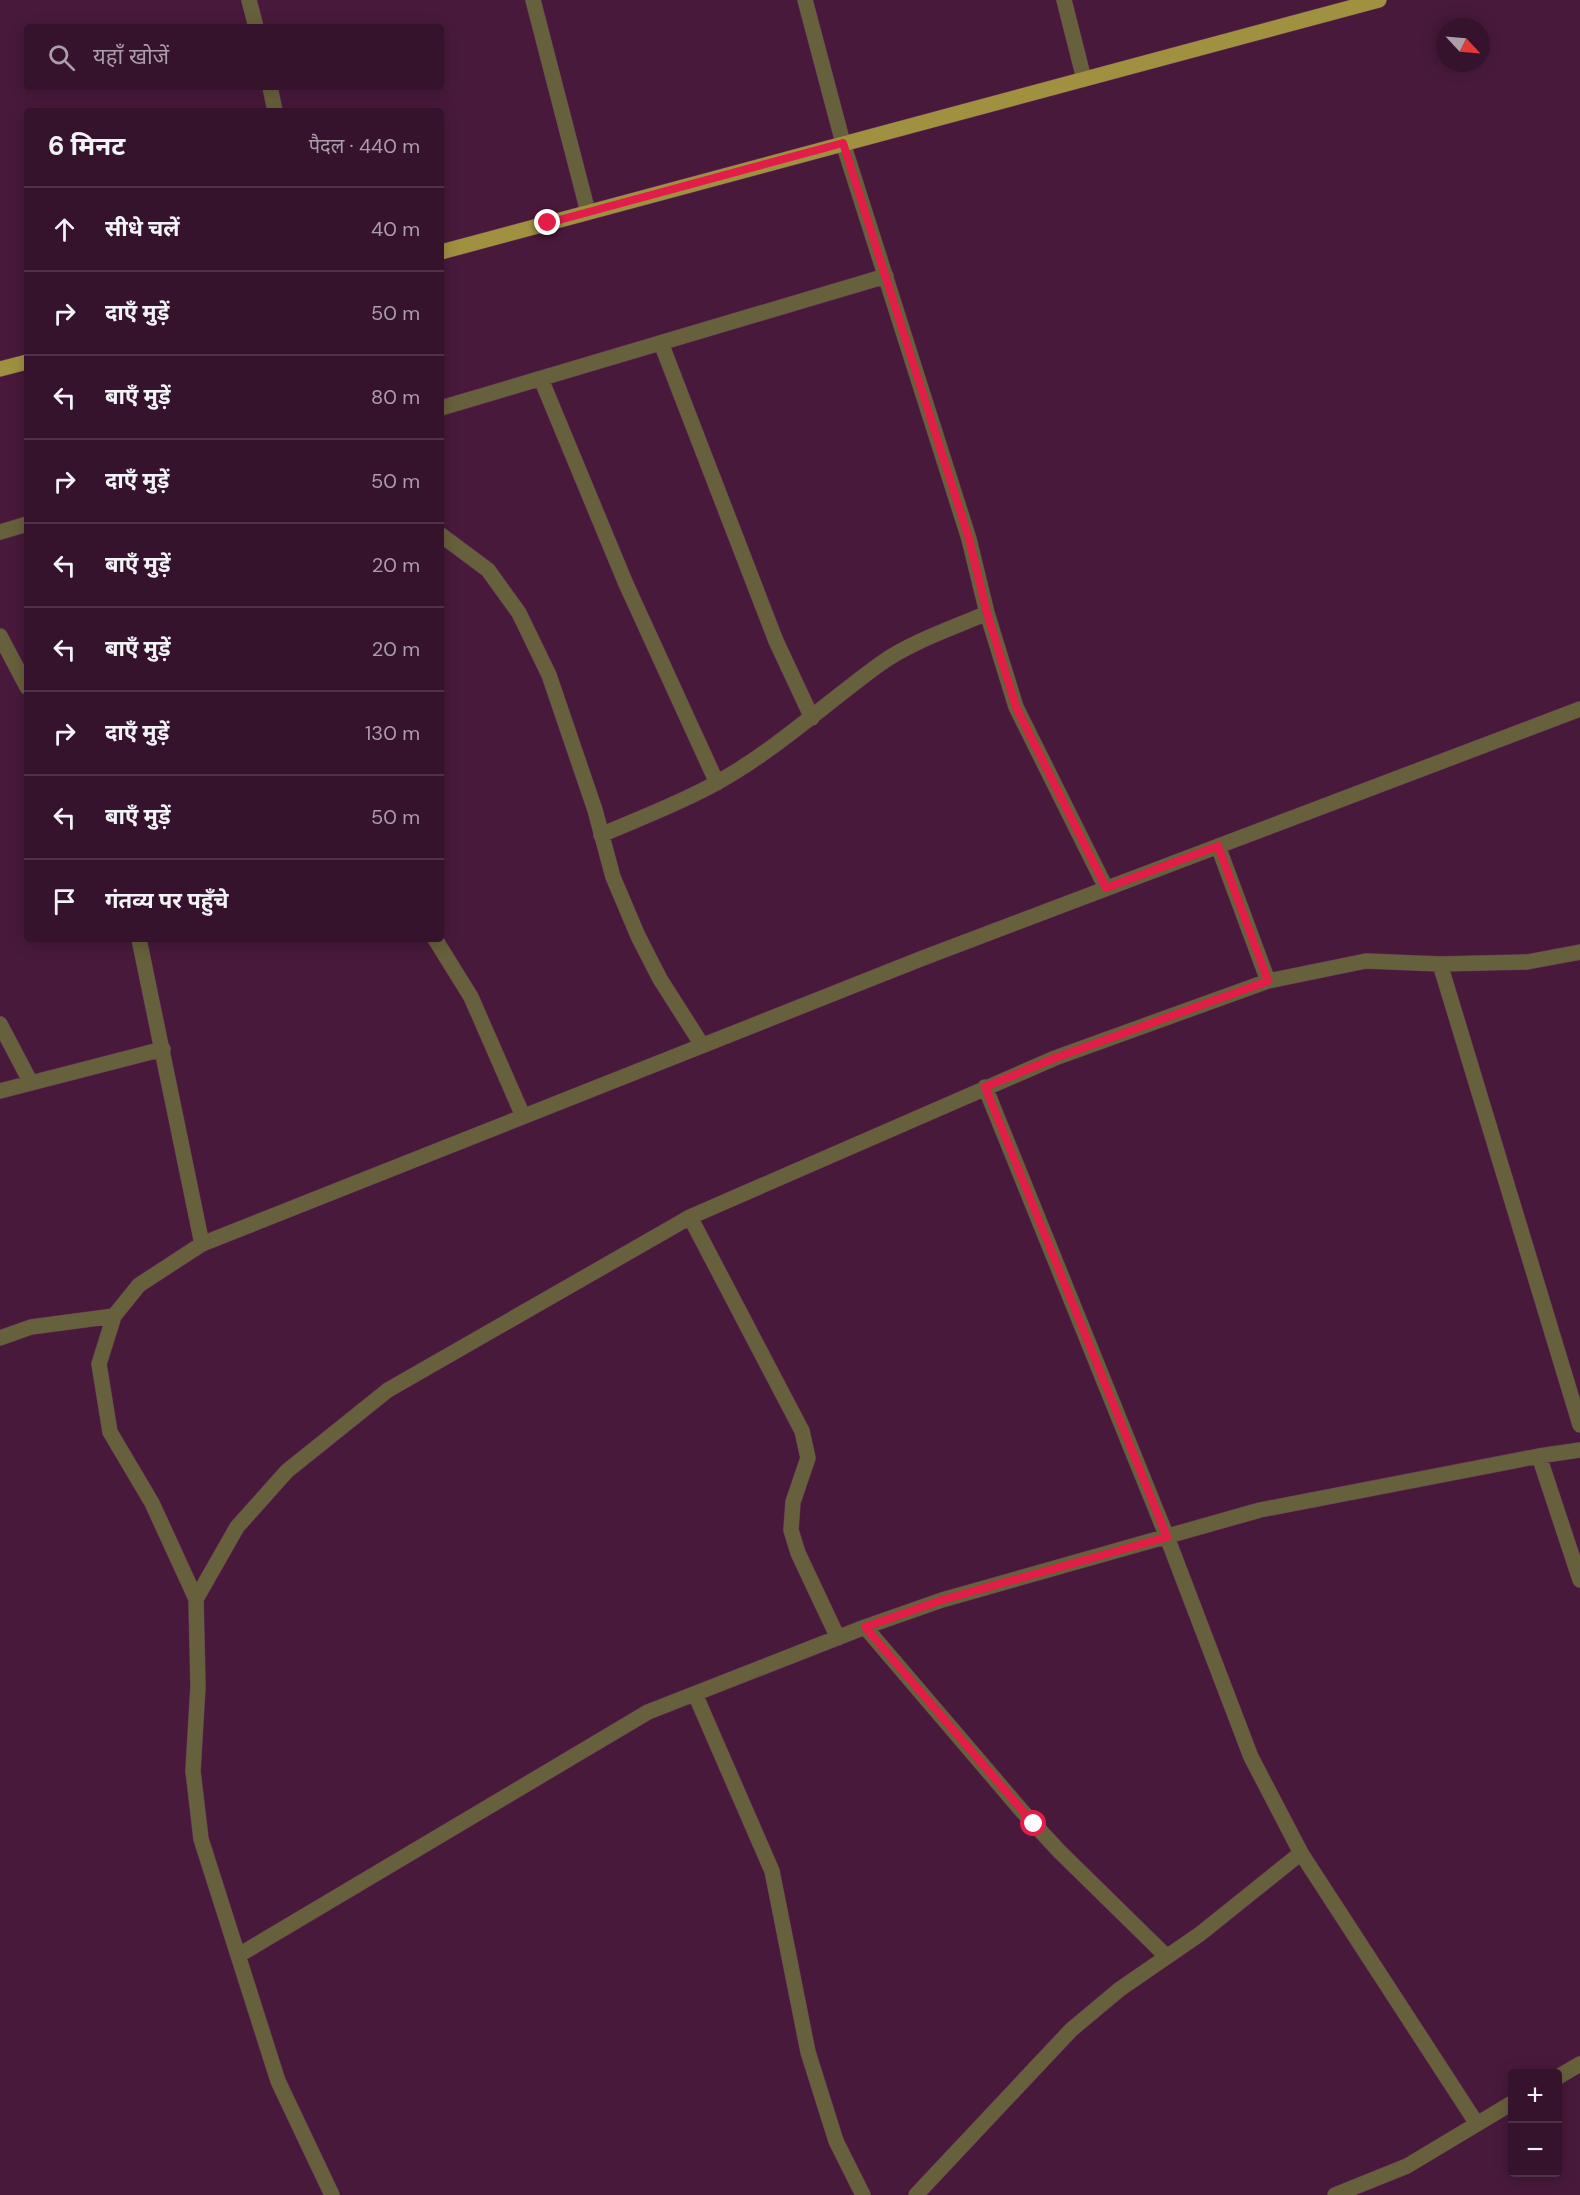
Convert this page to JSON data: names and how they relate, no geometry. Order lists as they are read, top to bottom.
{
  "north": "bottom right",
  "page": {
    "search": "यहाँ खोजें",
    "heading": ["6 मिनट", "पैदल · 440 m"],
    "list": [
      ["सीधे चलें", "40 m"],
      ["दाएँ मुड़ें", "50 m"],
      ["बाएँ मुड़ें", "80 m"],
      ["दाएँ मुड़ें", "50 m"],
      ["बाएँ मुड़ें", "20 m"],
      ["बाएँ मुड़ें", "20 m"],
      ["दाएँ मुड़ें", "130 m"],
      ["बाएँ मुड़ें", "50 m"],
      "गंतव्य पर पहुँचे"
    ],
    "map_buttons": ["+", "−"]
  }
}
